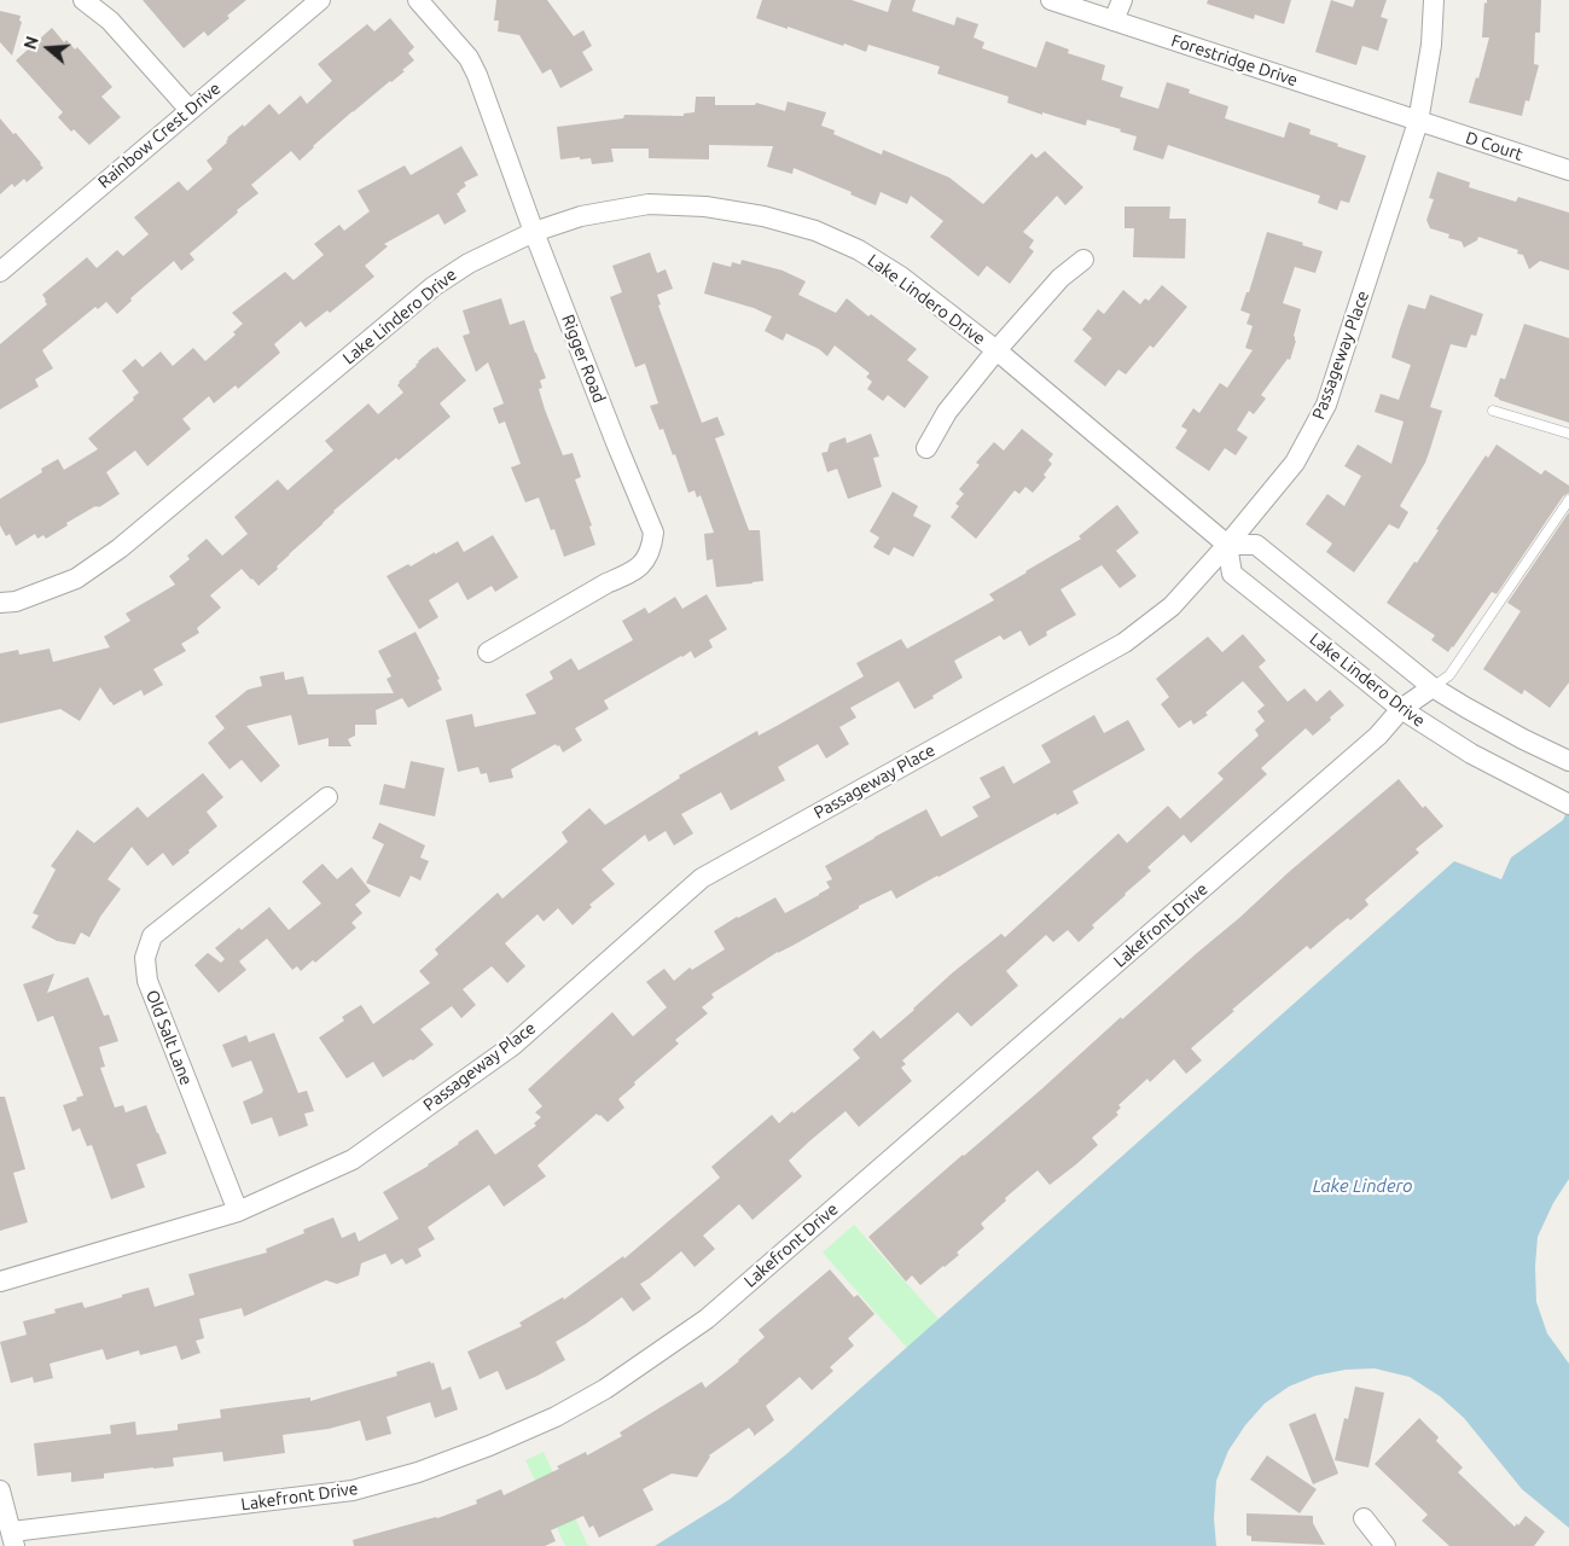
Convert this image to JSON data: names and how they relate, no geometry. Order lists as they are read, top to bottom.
{
  "streets": {
    "street": [
      "Forestridge Drive",
      "Rainbow Crest Drive",
      "D Court",
      "Lake Lindero Drive",
      "Passageway Place",
      "Rigger Road",
      "Lakefront Drive",
      "Old Salt Lane"
    ]
  },
  "crossings": [
    ["Forestridge Drive", "D Court"],
    ["Forestridge Drive", "Passageway Place"],
    ["D Court", "Passageway Place"],
    ["Lake Lindero Drive", "Passageway Place"],
    ["Lake Lindero Drive", "Rigger Road"],
    ["Lake Lindero Drive", "Lakefront Drive"],
    ["Passageway Place", "Old Salt Lane"]
  ],
  "water": ["Lake Lindero"],
  "north": "left"
}
